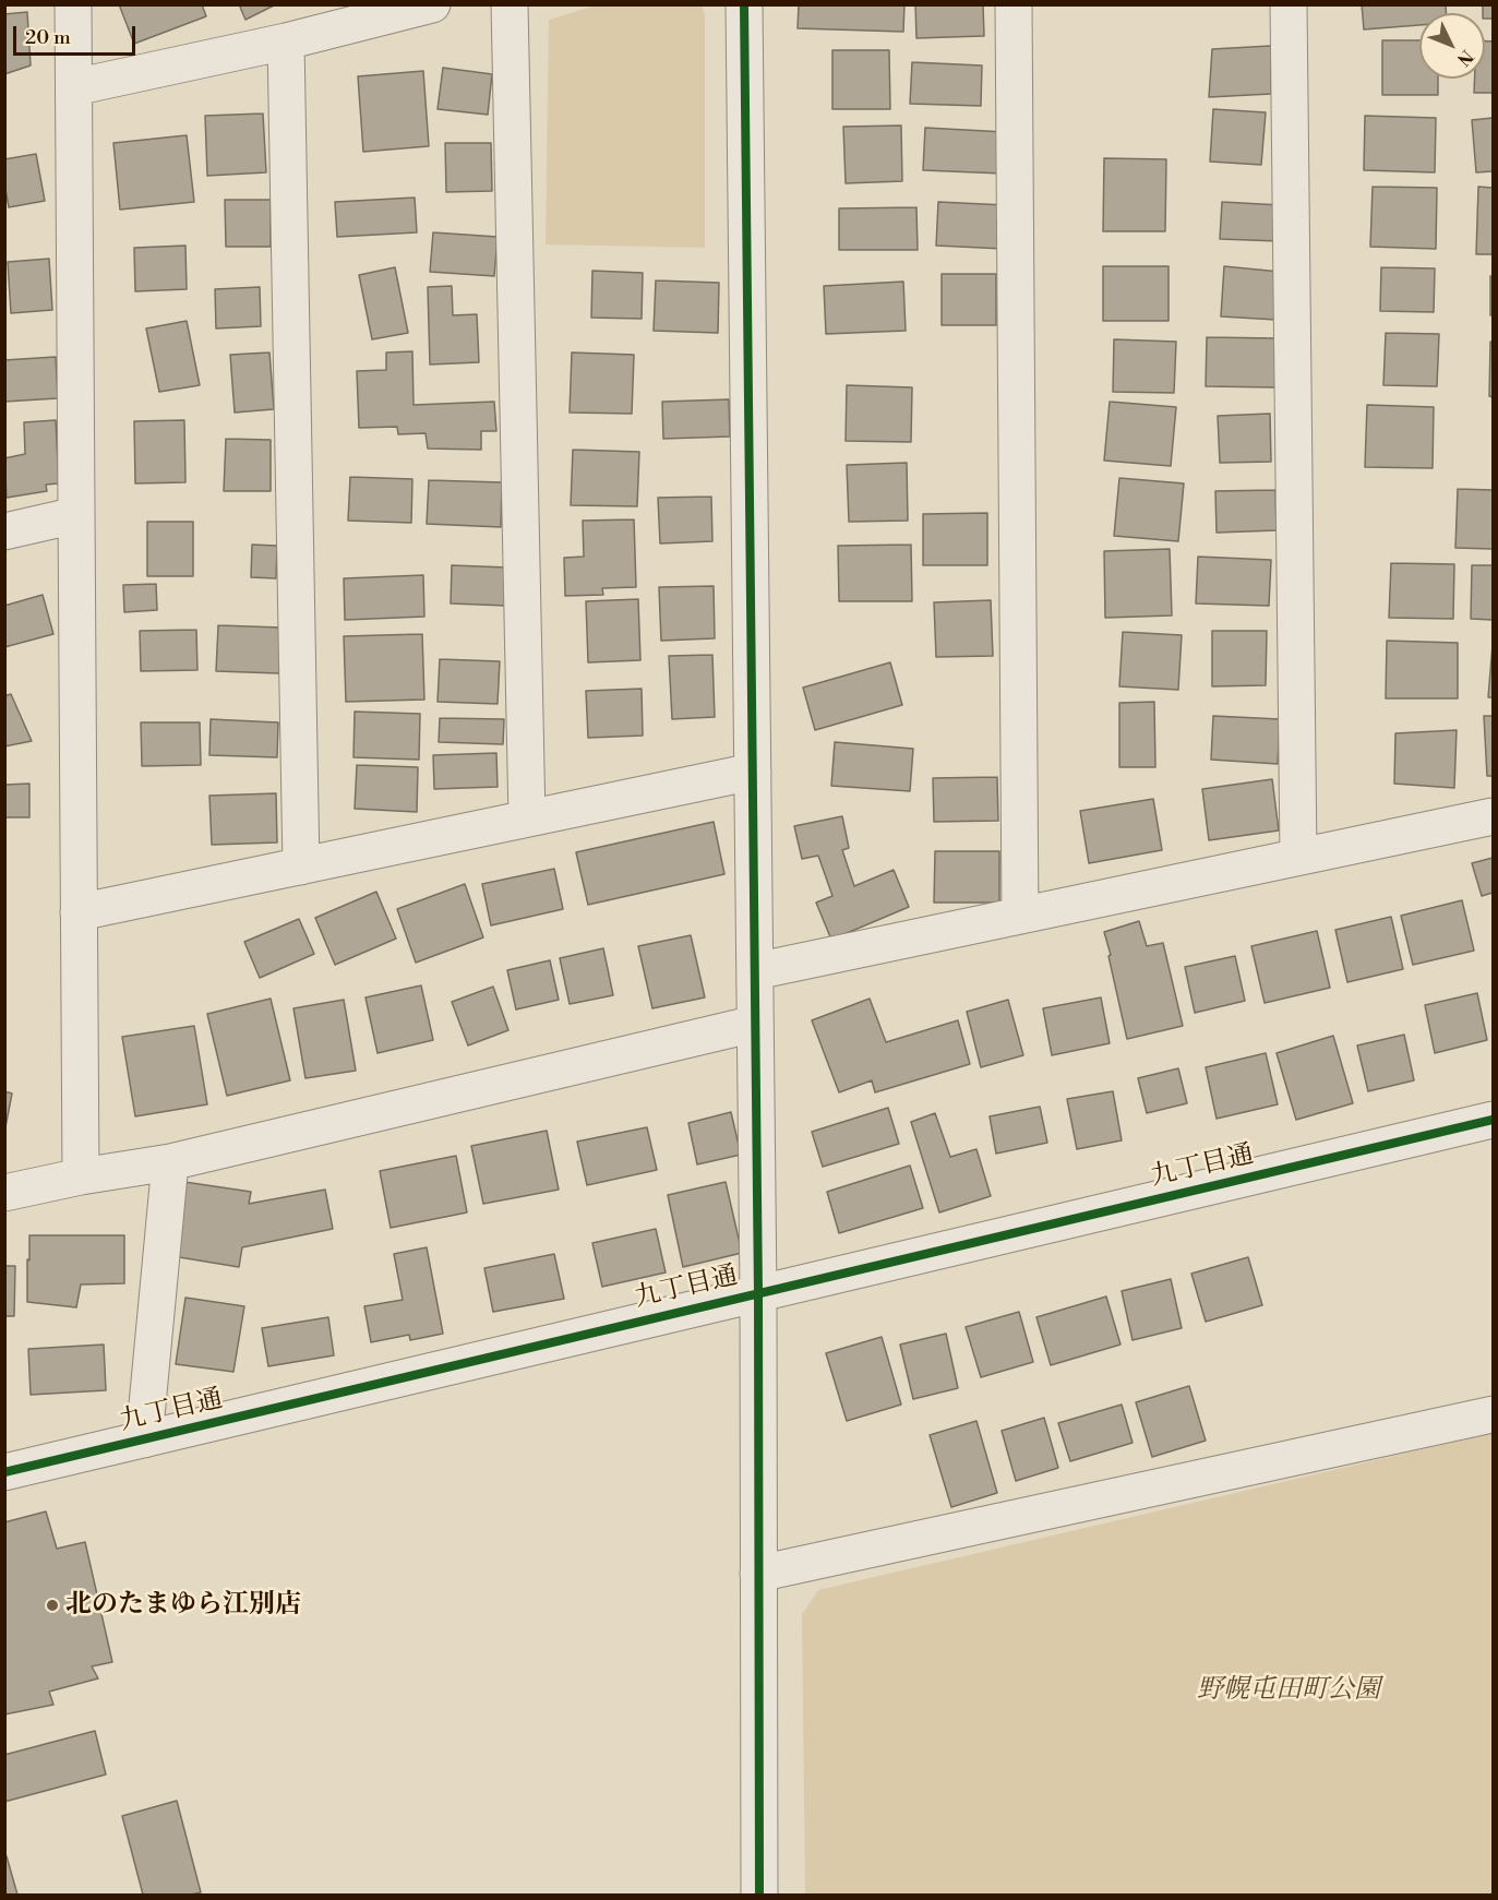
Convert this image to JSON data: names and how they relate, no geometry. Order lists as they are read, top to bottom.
{
  "streets": {
    "street": ["九丁目通"]
  },
  "parks": ["野幌屯田町公園"],
  "places": ["北のたまゆら江別店"],
  "scale_bar": "20 m",
  "north": "bottom right"
}
